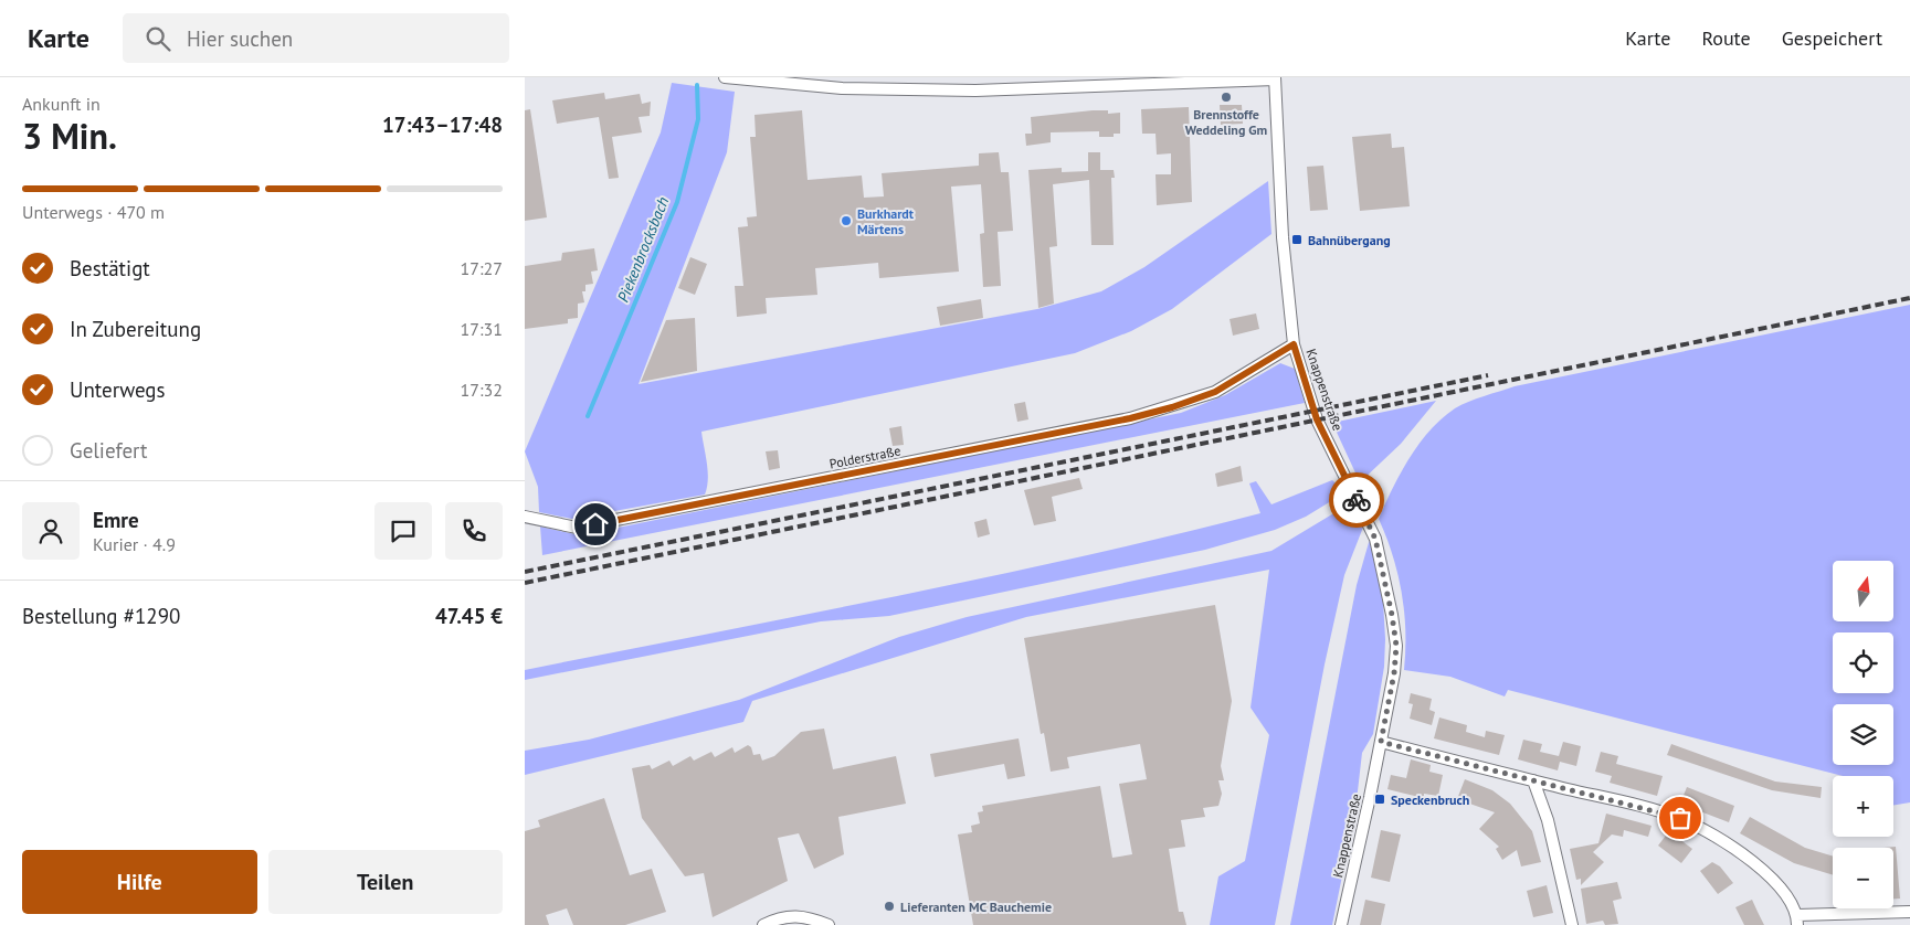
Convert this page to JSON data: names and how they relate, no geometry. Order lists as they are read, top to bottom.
{
  "streets": {
    "street": ["Knappenstraße", "Polderstraße"]
  },
  "crossings": [
    ["Knappenstraße", "Polderstraße"]
  ],
  "water": ["Piekenbrocksbach"],
  "places": {
    "other": ["Brennstoffe Weddeling Gm", "Burkhardt Märtens", "Lieferanten MC Bauchemie"],
    "transit": ["Bahnübergang", "Speckenbruch"]
  },
  "north": "top",
  "page": {
    "header": "Karte",
    "search": "Hier suchen",
    "nav": ["Karte", "Route", "Gespeichert"],
    "heading": ["3 Min.", "Ankunft in", "17:43–17:48"],
    "panel": [
      "Emre",
      "Kurier · 4.9",
      "Bestellung #1290",
      "47.45 €"
    ],
    "bar": "Unterwegs · 470 m",
    "list": [
      ["Bestätigt", "17:27"],
      ["In Zubereitung", "17:31"],
      ["Unterwegs", "17:32"],
      "Geliefert"
    ],
    "map_buttons": ["+", "−"],
    "buttons": ["Hilfe", "Teilen"]
  }
}
